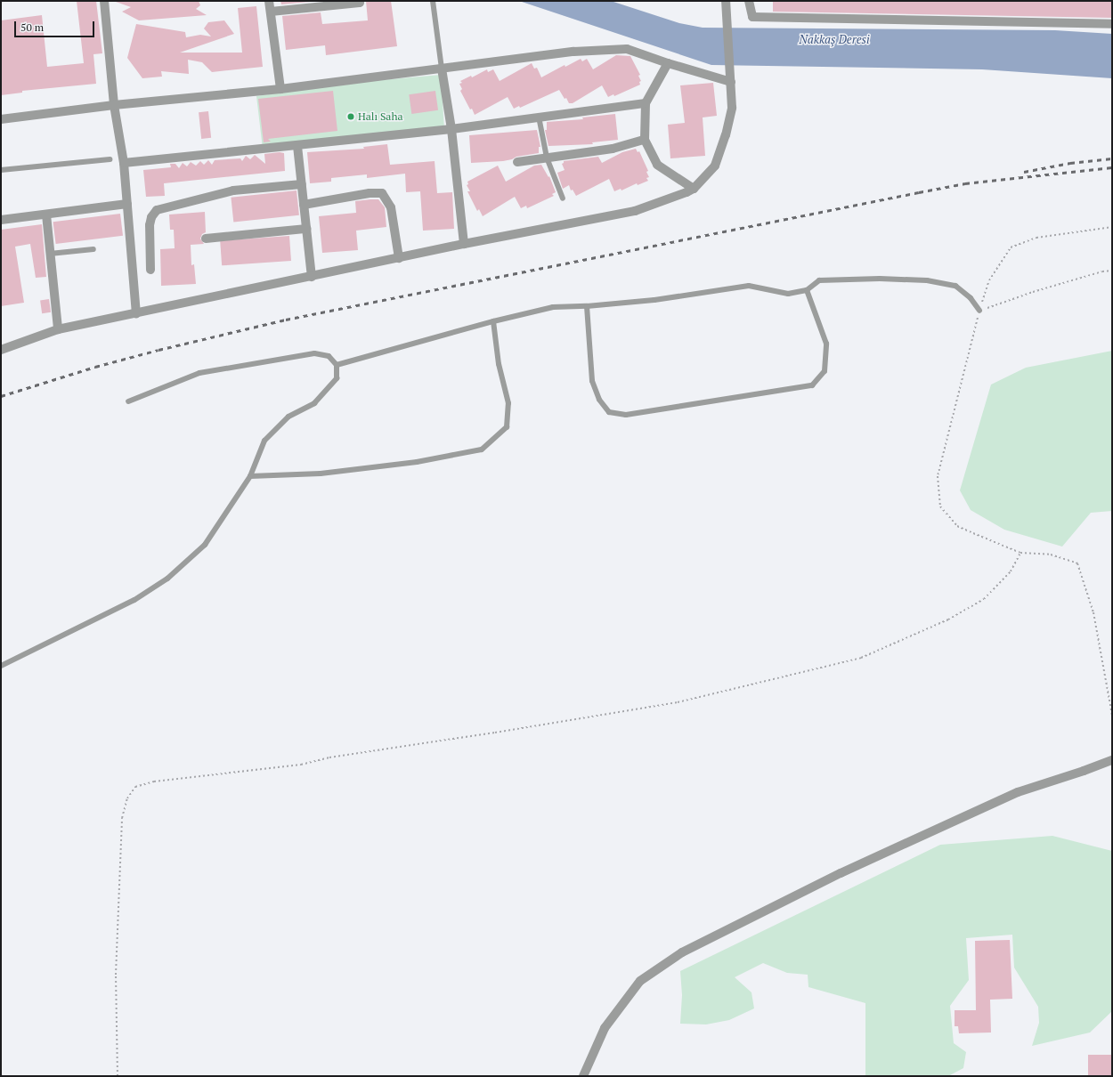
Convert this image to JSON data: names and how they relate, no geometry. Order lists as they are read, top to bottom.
{
  "water": ["Nakkaş Deresi"],
  "places": ["Halı Saha"],
  "scale_bar": "50 m"
}
